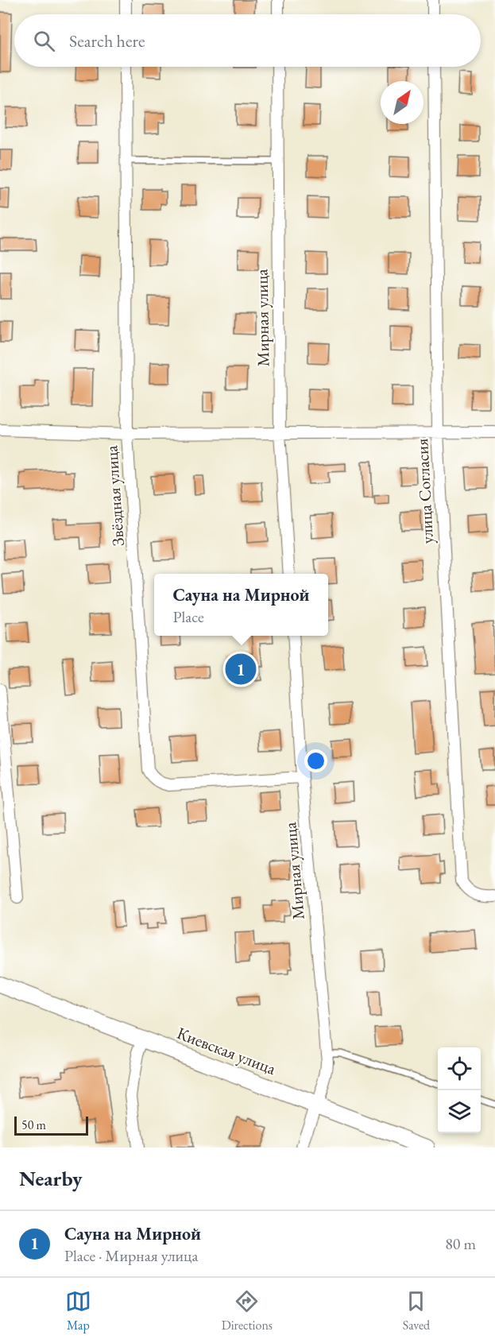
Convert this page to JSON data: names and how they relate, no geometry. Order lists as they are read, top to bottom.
{
  "streets": {
    "main road": ["Киевская улица"],
    "street": ["Мирная улица", "улица Согласия", "Звёздная улица"]
  },
  "crossings": [
    ["Мирная улица", "Звёздная улица"],
    ["Мирная улица", "Киевская улица"]
  ],
  "scale_bar": "50 m",
  "north": "top right",
  "page": {
    "search": "Search here",
    "popup": ["Сауна на Мирной", "Place"],
    "pins": "1",
    "scale": "50 m",
    "heading": "Nearby",
    "list": [
      {
        "mark": "1",
        "name": "Сауна на Мирной",
        "note": "Place · Мирная улица",
        "value": "80 m"
      }
    ],
    "nav": ["Map", "Directions", "Saved"]
  }
}
